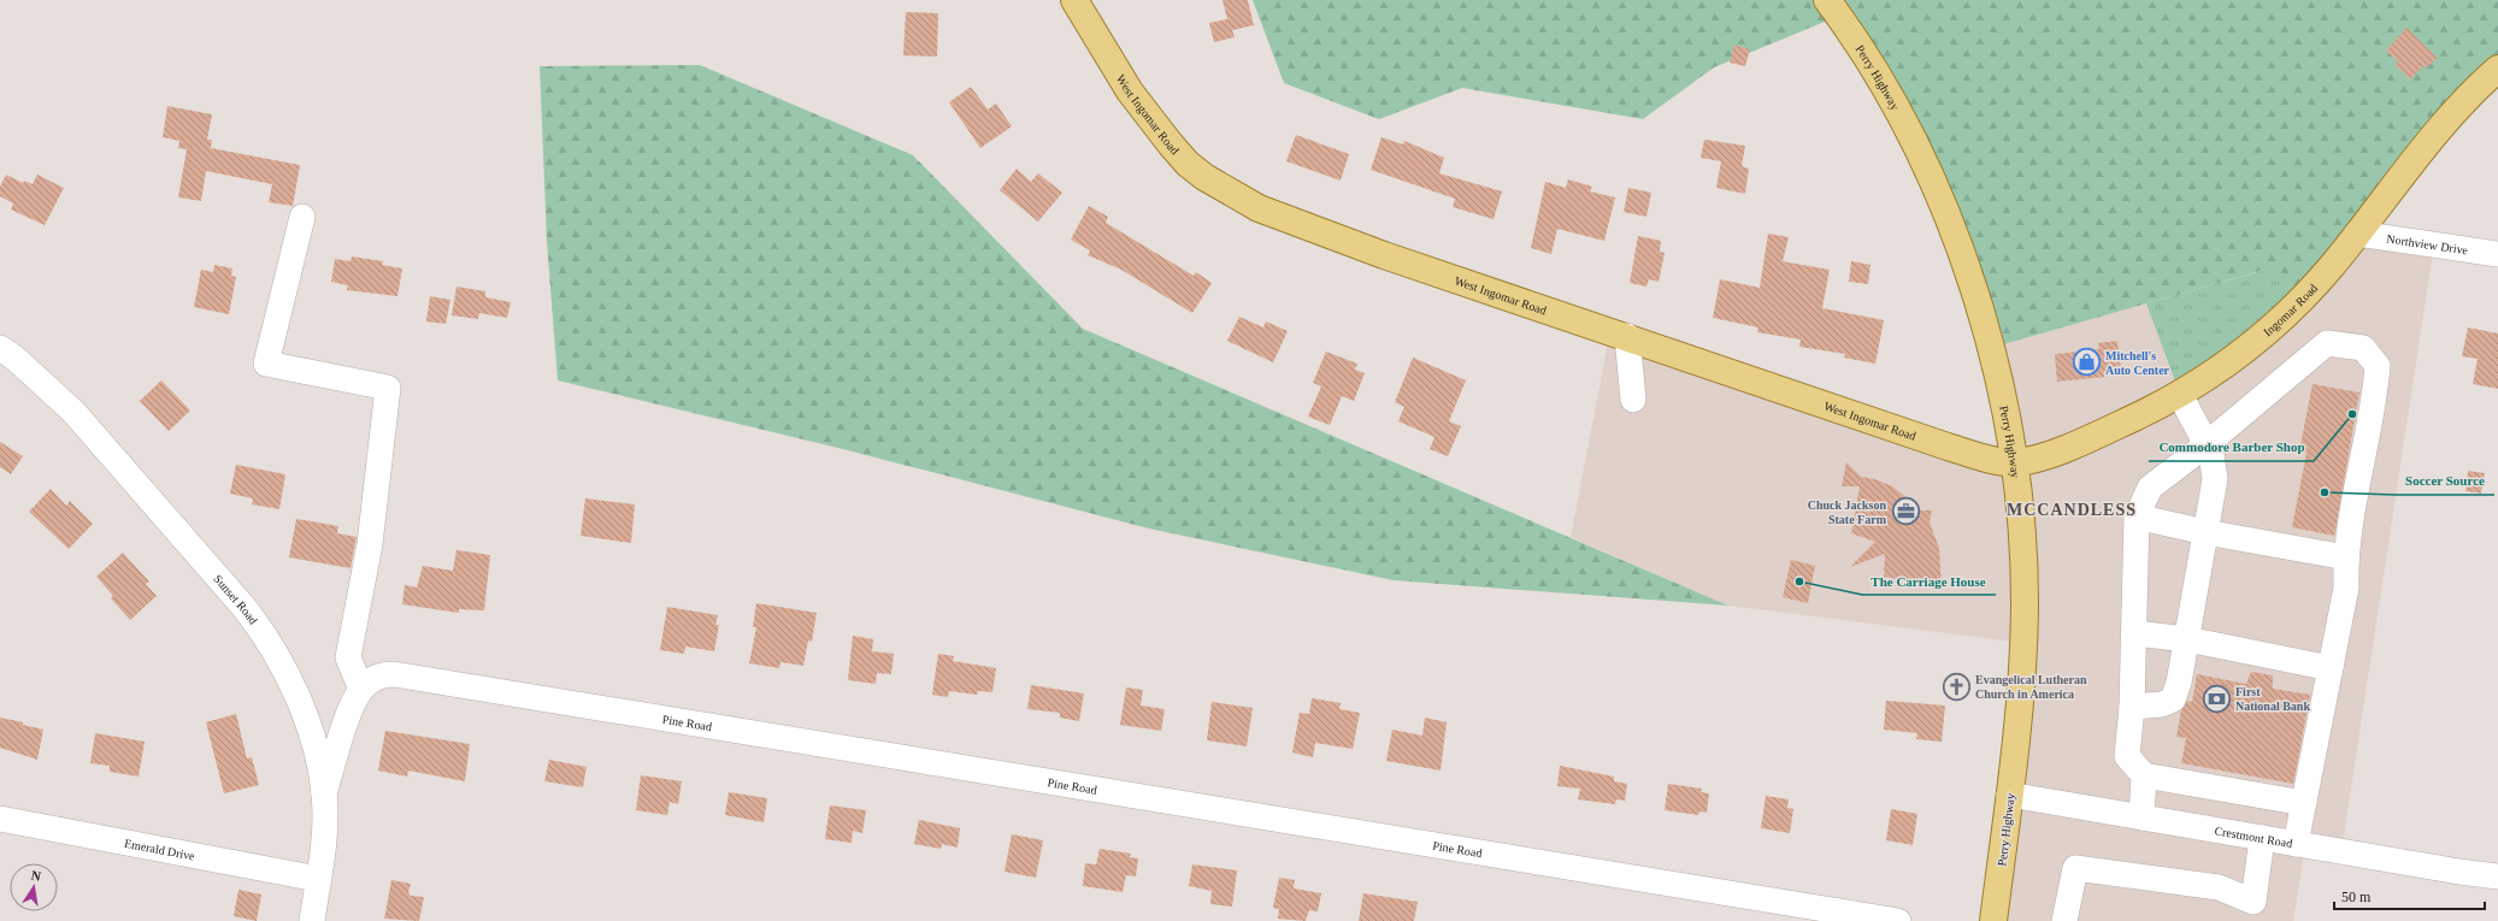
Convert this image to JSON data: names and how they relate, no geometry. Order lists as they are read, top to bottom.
{
  "streets": {
    "main road": ["Perry Highway", "West Ingomar Road", "Ingomar Road"],
    "street": [
      "Northview Drive",
      "Sunset Road",
      "Pine Road",
      "Crestmont Road",
      "Emerald Drive"
    ]
  },
  "crossings": [
    ["Perry Highway", "West Ingomar Road"],
    ["Perry Highway", "Ingomar Road"],
    ["Perry Highway", "Crestmont Road"],
    ["West Ingomar Road", "Ingomar Road"],
    ["Northview Drive", "Ingomar Road"],
    ["Sunset Road", "Pine Road"],
    ["Sunset Road", "Emerald Drive"]
  ],
  "districts": ["MCCANDLESS"],
  "places": {
    "shop": ["Mitchell's Auto Center"],
    "other": ["Commodore Barber Shop", "Soccer Source", "The Carriage House"],
    "office": ["Chuck Jackson State Farm"],
    "church": ["Evangelical Lutheran Church in America"],
    "bank": ["First National Bank"]
  },
  "scale_bar": "50 m",
  "north": "top"
}
